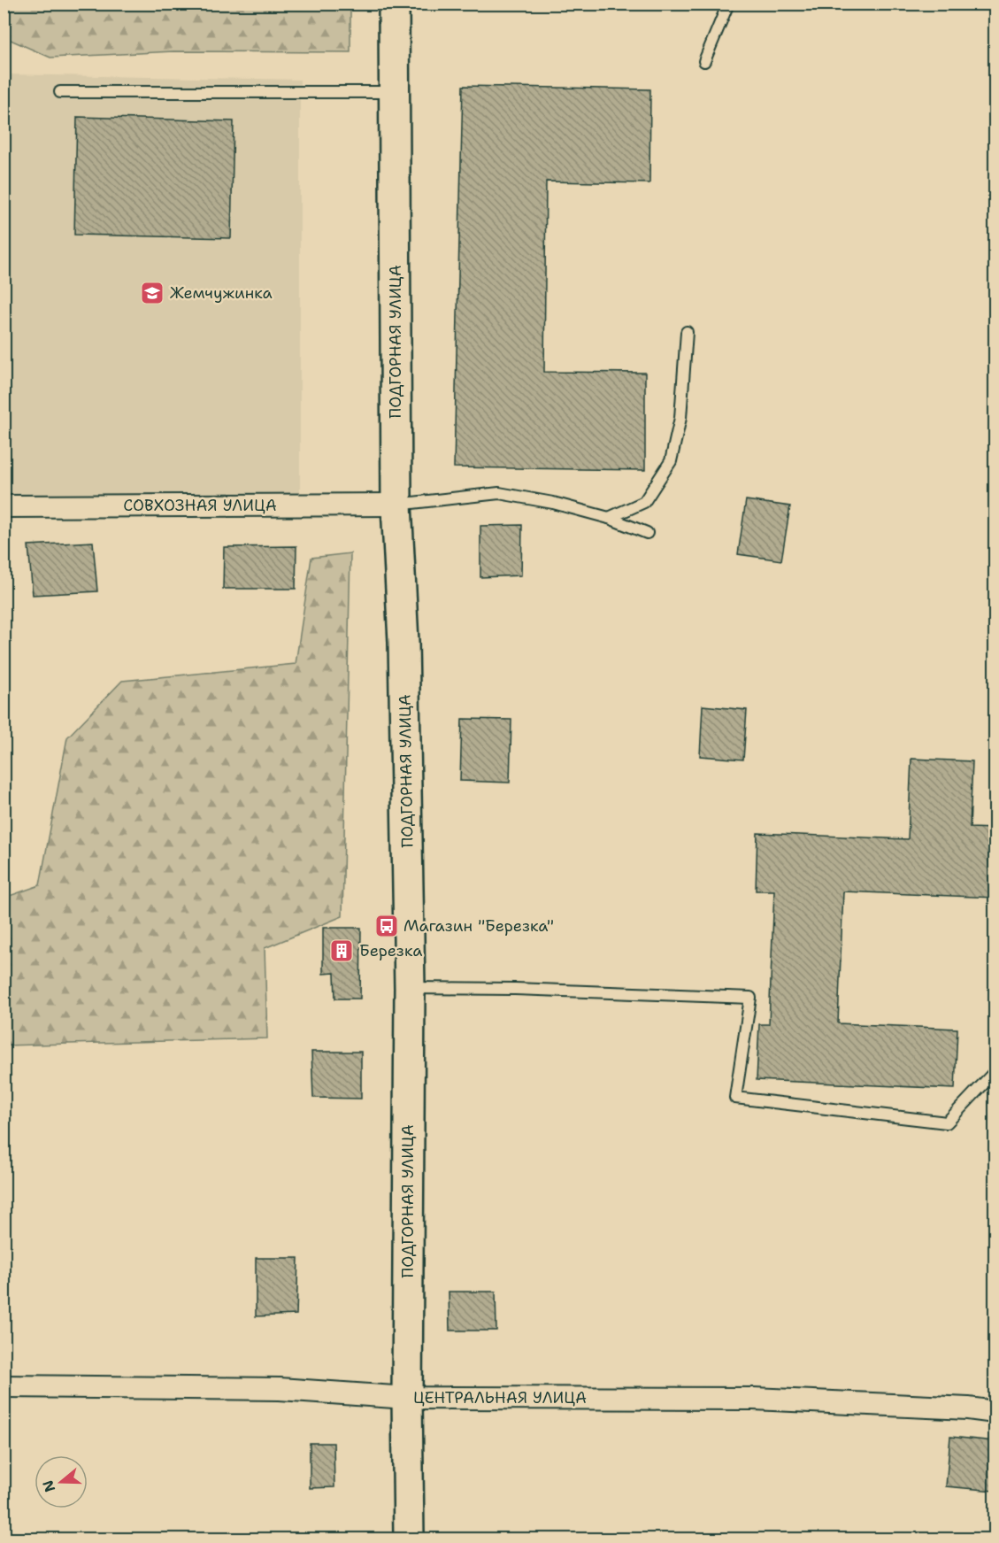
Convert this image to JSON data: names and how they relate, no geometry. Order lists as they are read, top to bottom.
{
  "streets": {
    "street": ["ПОДГОРНАЯ УЛИЦА", "СОВХОЗНАЯ УЛИЦА", "ЦЕНТРАЛЬНАЯ УЛИЦА"]
  },
  "crossings": [
    ["ПОДГОРНАЯ УЛИЦА", "СОВХОЗНАЯ УЛИЦА"],
    ["ПОДГОРНАЯ УЛИЦА", "ЦЕНТРАЛЬНАЯ УЛИЦА"]
  ],
  "places": {
    "school or university": ["Жемчужинка"],
    "bus stop": ["Магазин \"Березка\""],
    "building": ["Березка"]
  },
  "north": "left"
}
